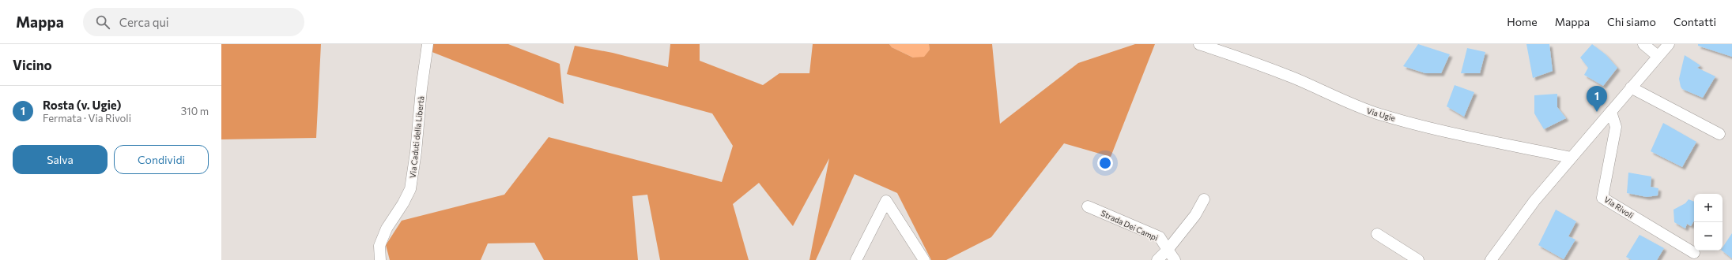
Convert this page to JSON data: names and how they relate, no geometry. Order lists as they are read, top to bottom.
{
  "streets": {
    "street": [
      "Via Ugie",
      "Via Caduti della Libertà",
      "Via Rivoli",
      "Strada Dei Campi"
    ]
  },
  "page": {
    "header": "Mappa",
    "search": "Cerca qui",
    "nav": [
      "Home",
      "Mappa",
      "Chi siamo",
      "Contatti"
    ],
    "heading": "Vicino",
    "list": [
      {
        "mark": "1",
        "name": "Rosta (v. Ugie)",
        "note": "Fermata · Via Rivoli",
        "value": "310 m"
      }
    ],
    "pins": "1",
    "buttons": ["Salva", "Condividi"],
    "map_buttons": ["+", "−"]
  }
}
